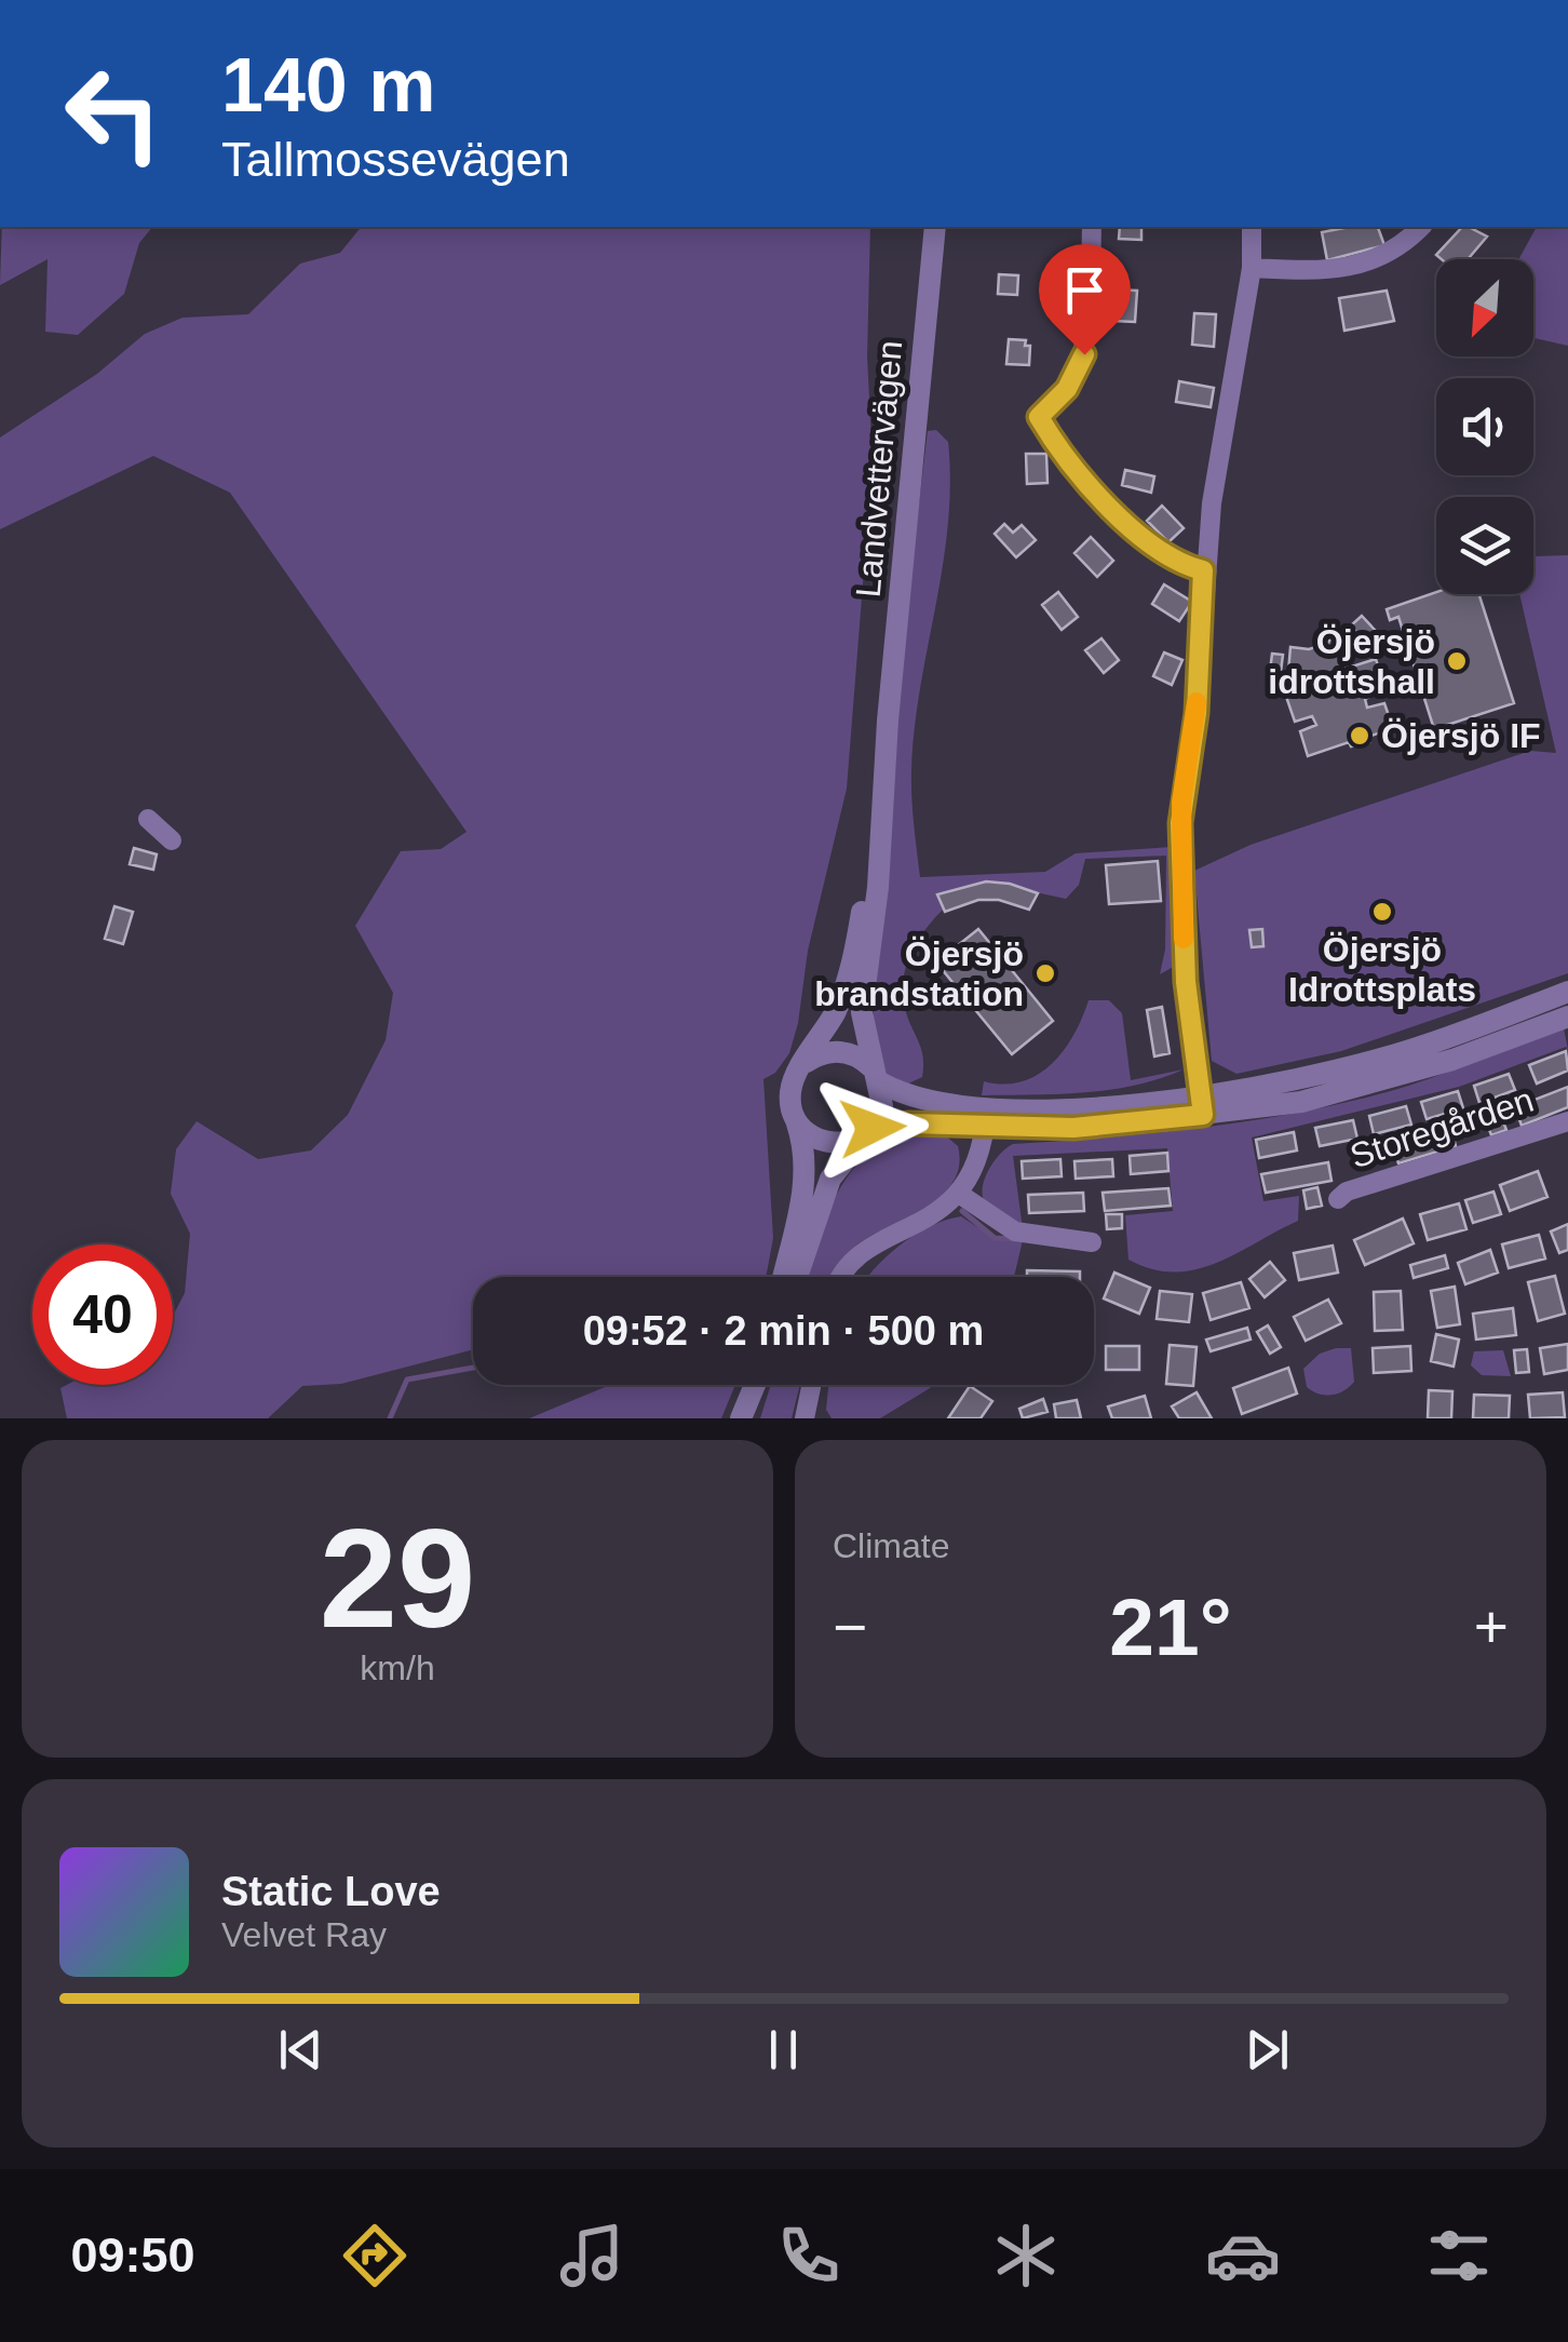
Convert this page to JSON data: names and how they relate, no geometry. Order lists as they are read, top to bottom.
{
  "streets": {
    "street": ["Landvettervägen", "Storegården"]
  },
  "places": [
    "Öjersjö idrottshall",
    "Öjersjö IF",
    "Öjersjö Idrottsplats",
    "Öjersjö brandstation"
  ],
  "north": "bottom left",
  "page": {
    "turn": ["140 m", "Tallmossevägen"],
    "limit": "40",
    "trip": "09:52 · 2 min · 500 m",
    "tile": [
      ["29", "km/h"],
      "Climate"
    ],
    "heat": ["−", "21°", "+"],
    "song": ["Static Love", "Velvet Ray"],
    "tabs": "09:50"
  }
}
